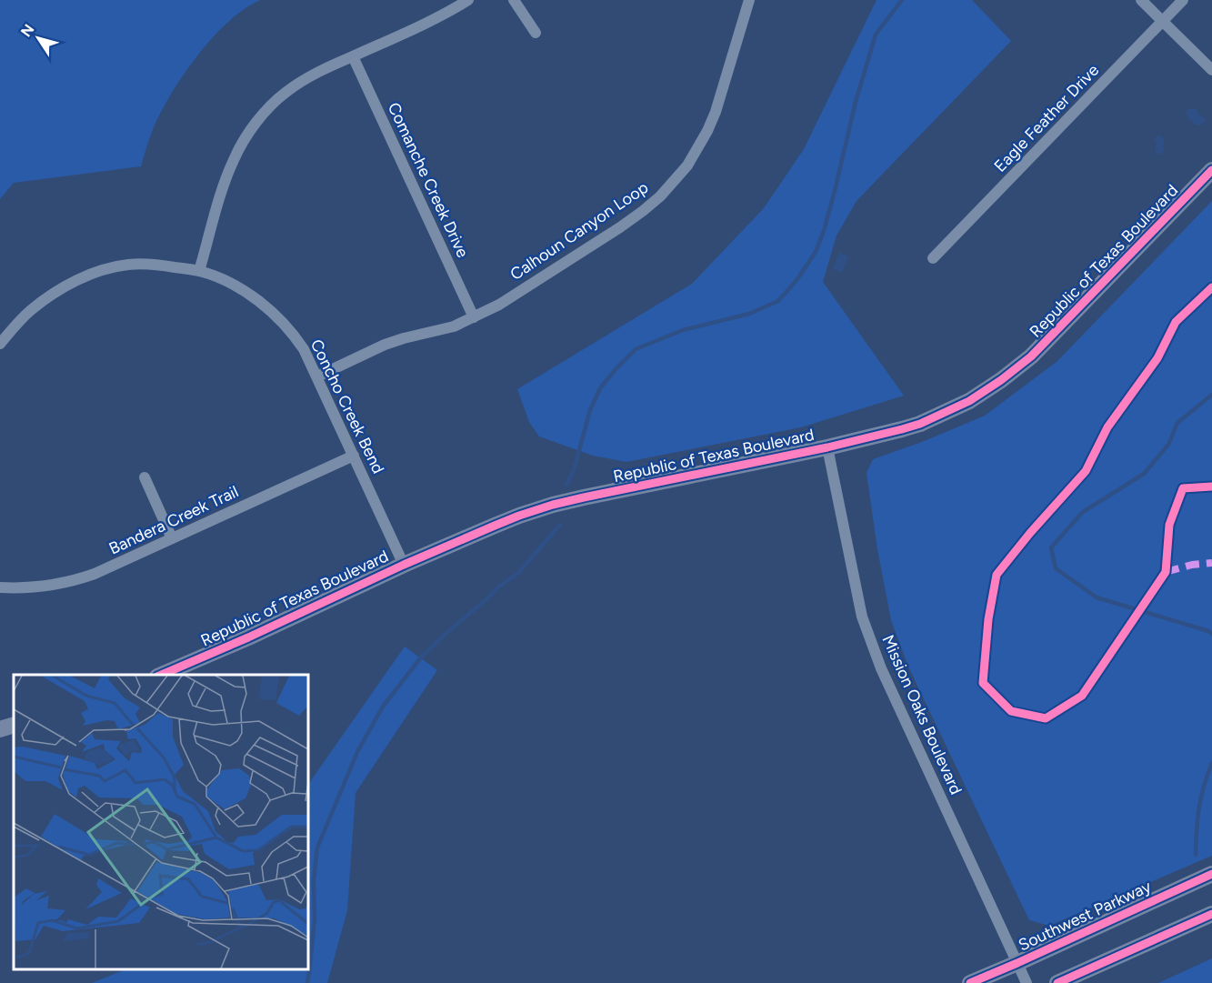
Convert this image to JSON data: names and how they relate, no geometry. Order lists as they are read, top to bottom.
{
  "streets": {
    "street": [
      "Eagle Feather Drive",
      "Comanche Creek Drive",
      "Calhoun Canyon Loop",
      "Republic of Texas Boulevard",
      "Concho Creek Bend",
      "Bandera Creek Trail",
      "Mission Oaks Boulevard",
      "Southwest Parkway"
    ]
  },
  "crossings": [
    ["Comanche Creek Drive", "Calhoun Canyon Loop"],
    ["Calhoun Canyon Loop", "Concho Creek Bend"],
    ["Republic of Texas Boulevard", "Concho Creek Bend"],
    ["Republic of Texas Boulevard", "Mission Oaks Boulevard"],
    ["Concho Creek Bend", "Bandera Creek Trail"],
    ["Mission Oaks Boulevard", "Southwest Parkway"]
  ],
  "north": "top left"
}
